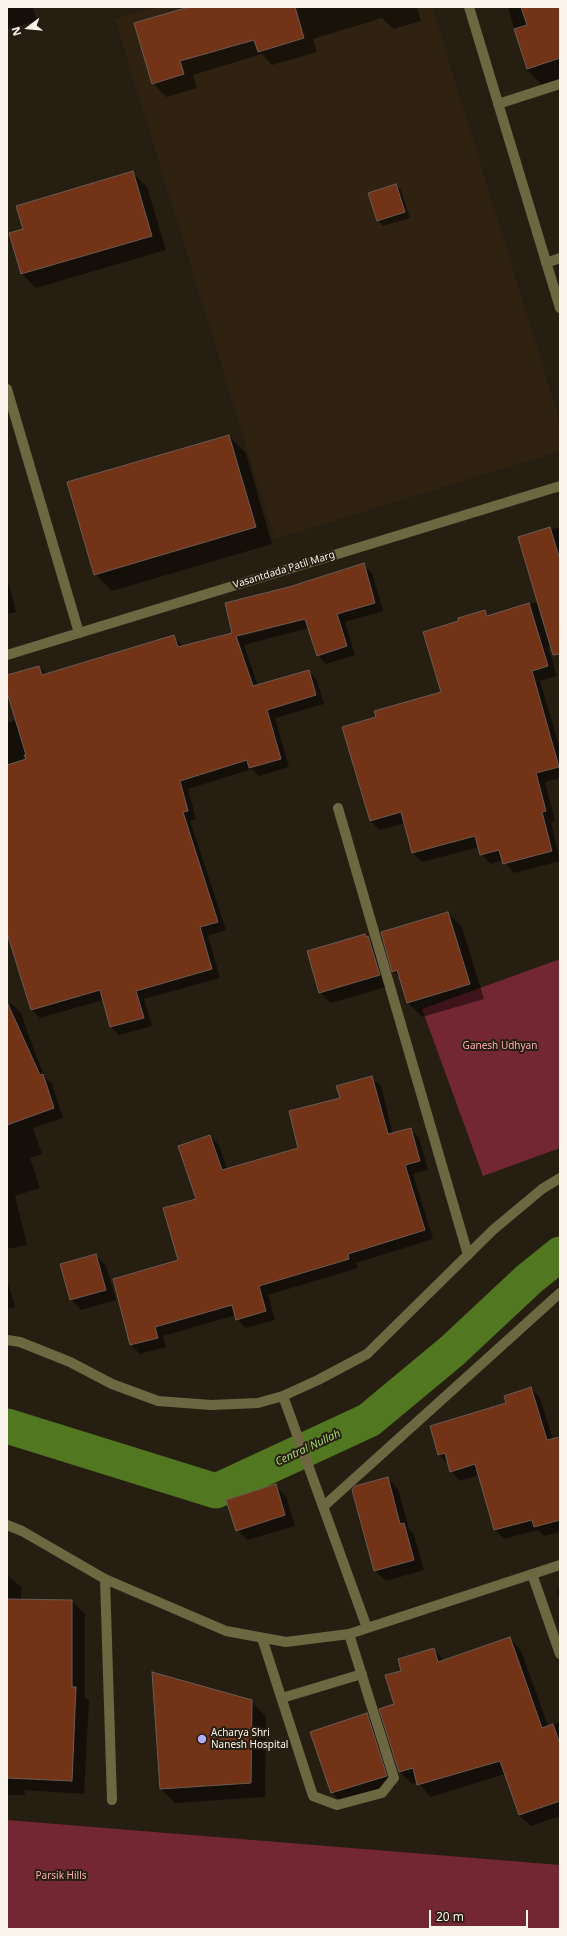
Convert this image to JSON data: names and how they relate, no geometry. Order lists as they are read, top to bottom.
{
  "streets": {
    "street": ["Vasantdada Patil Marg"]
  },
  "water": ["Central Nullah"],
  "parks": ["Ganesh Udhyan", "Parsik Hills"],
  "places": ["Acharya Shri Nanesh Hospital"],
  "scale_bar": "20 m",
  "north": "left"
}
